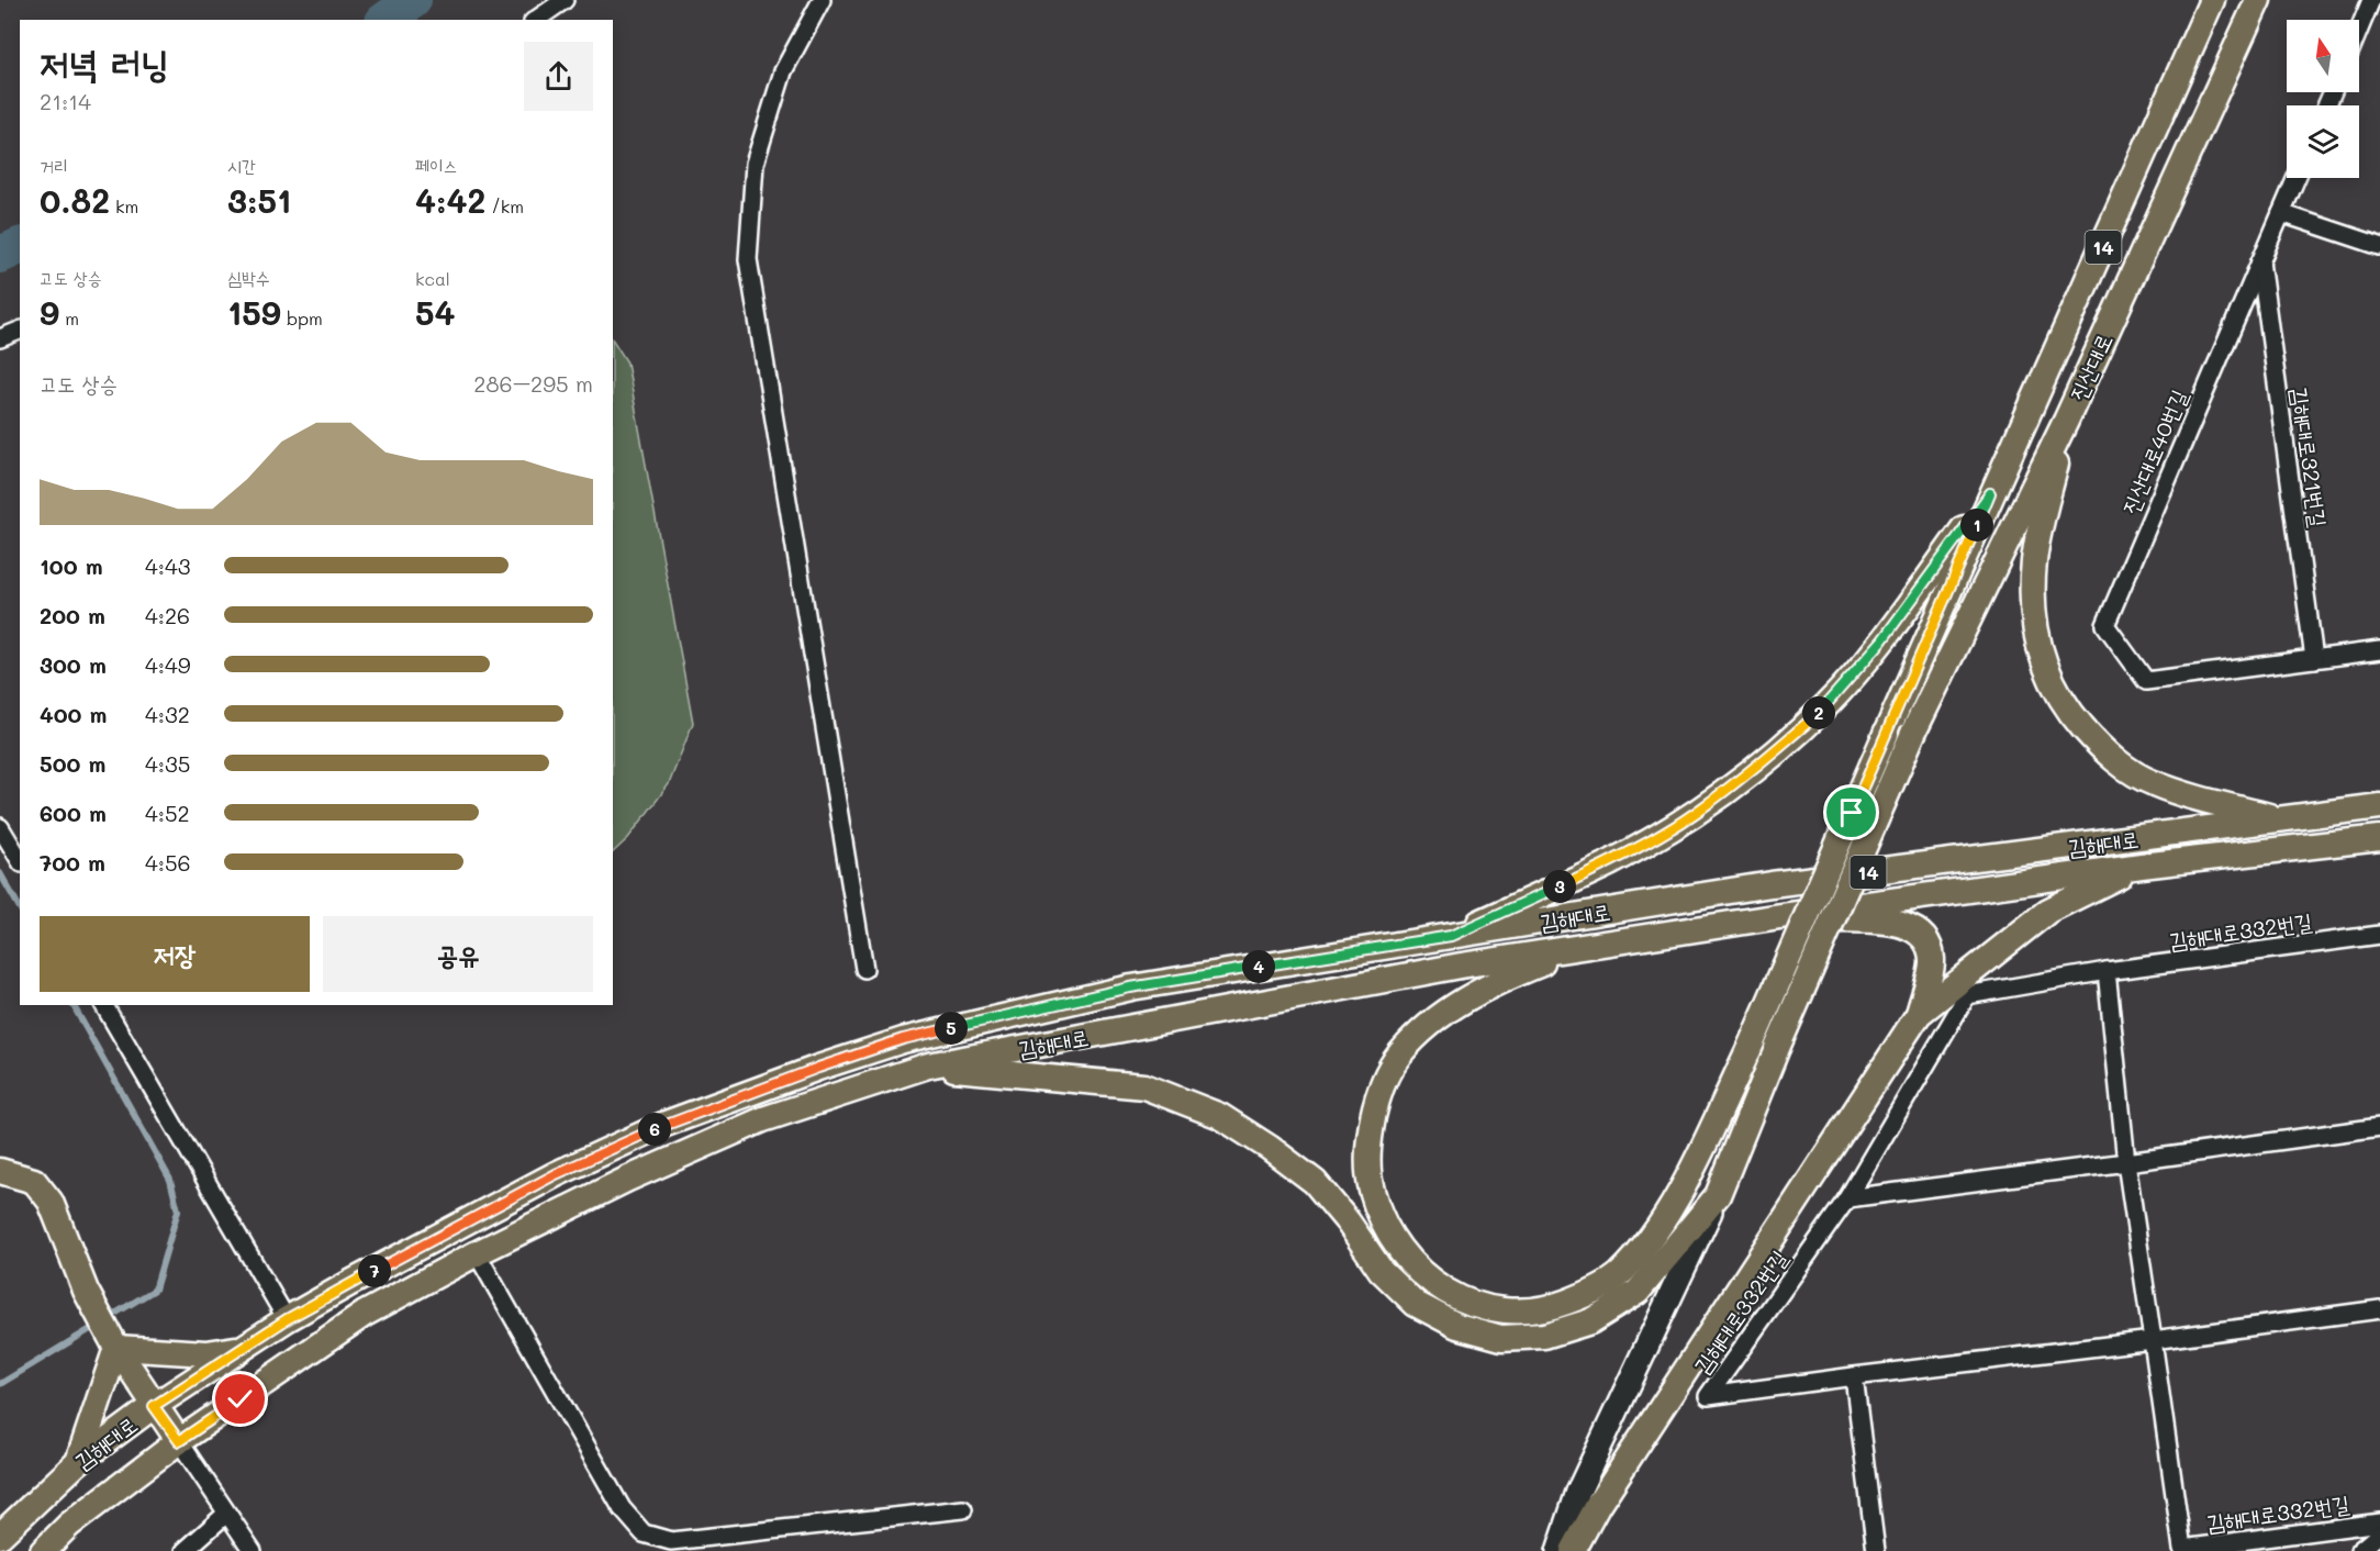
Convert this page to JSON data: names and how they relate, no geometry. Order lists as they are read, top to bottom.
{
  "streets": {
    "main road": ["14", "진산대로", "김해대로"],
    "street": ["진산대로40번길", "김해대로321번길", "김해대로332번길"]
  },
  "crossings": [
    ["진산대로", "김해대로"],
    ["진산대로40번길", "김해대로321번길"]
  ],
  "north": "top",
  "page": {
    "heading": ["저녁 러닝", "21:14"],
    "stats": [
      ["거리", "0.82 km"],
      ["시간", "3:51"],
      ["페이스", "4:42 /km"],
      ["고도 상승", "9 m"],
      ["심박수", "159 bpm"],
      ["kcal", "54"]
    ],
    "chart": ["고도 상승", "286–295 m"],
    "pins": [
      "1",
      "2",
      "3",
      "4",
      "5",
      "6",
      "7"
    ],
    "list": [
      {
        "name": "100 m",
        "note": "4:43"
      },
      {
        "name": "200 m",
        "note": "4:26"
      },
      {
        "name": "300 m",
        "note": "4:49"
      },
      {
        "name": "400 m",
        "note": "4:32"
      },
      {
        "name": "500 m",
        "note": "4:35"
      },
      {
        "name": "600 m",
        "note": "4:52"
      },
      {
        "name": "700 m",
        "note": "4:56"
      }
    ],
    "buttons": ["저장", "공유"]
  }
}
